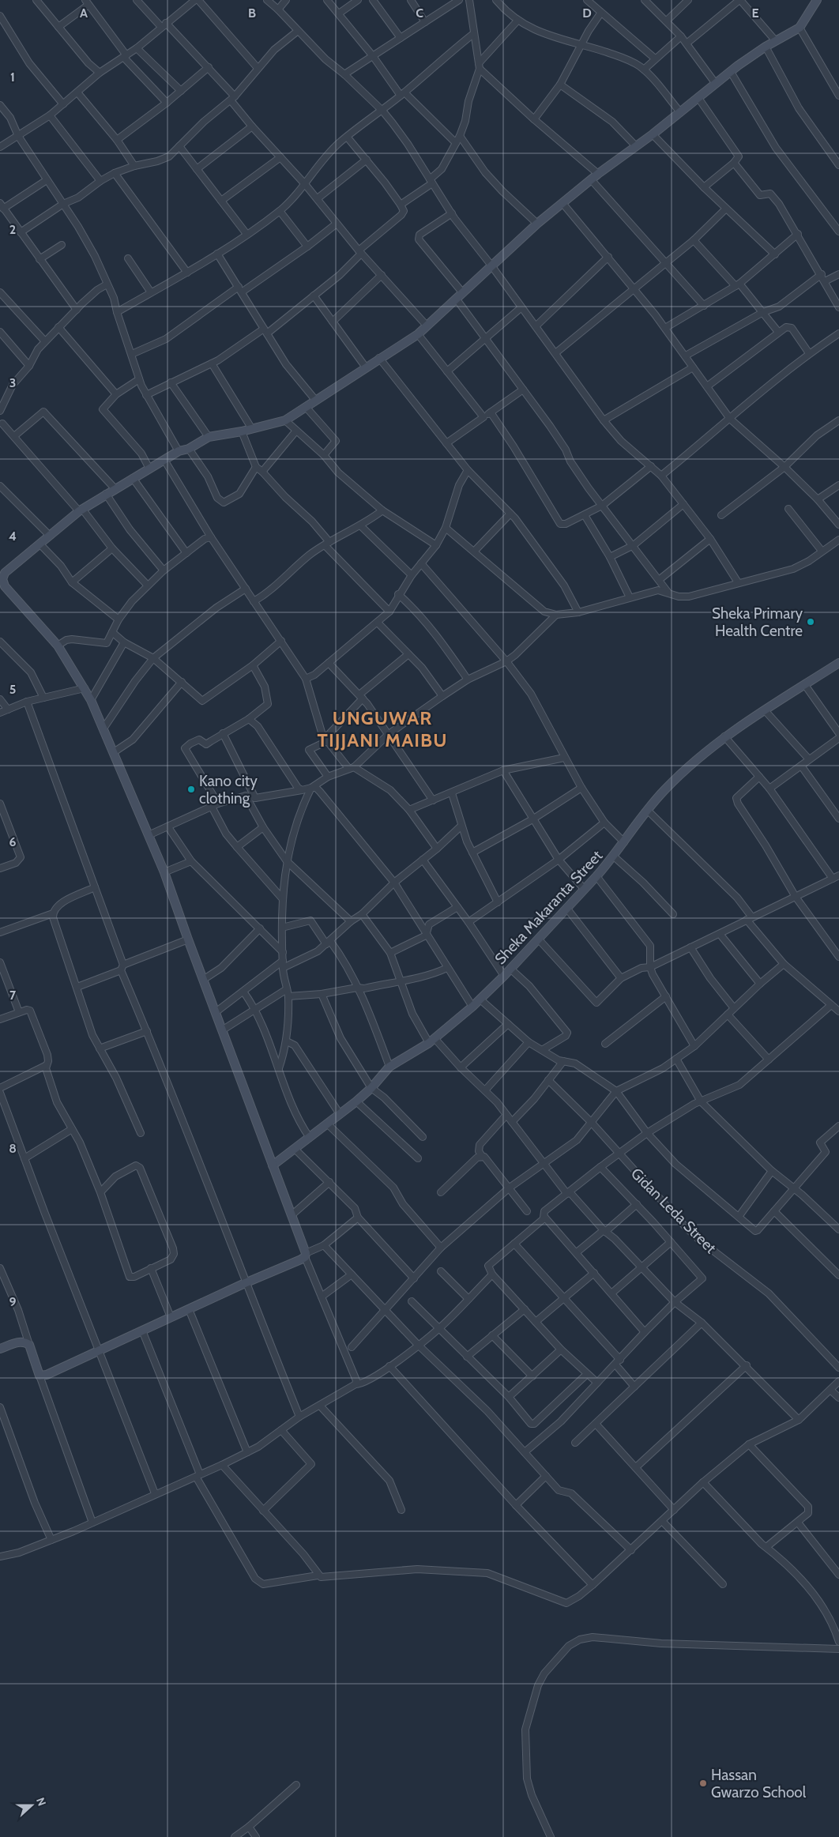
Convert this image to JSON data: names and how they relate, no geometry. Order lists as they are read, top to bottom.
{
  "streets": {
    "street": ["Sheka Makaranta Street", "Gidan Leda Street"]
  },
  "districts": ["UNGUWAR TIJJANI MAIBU"],
  "places": ["Sheka Primary Health Centre", "Kano city clothing", "Hassan Gwarzo School"],
  "north": "right",
  "grid": {
    "columns": [
      "A",
      "B",
      "C",
      "D",
      "E"
    ],
    "rows": [
      "1",
      "2",
      "3",
      "4",
      "5",
      "6",
      "7",
      "8",
      "9"
    ]
  }
}
